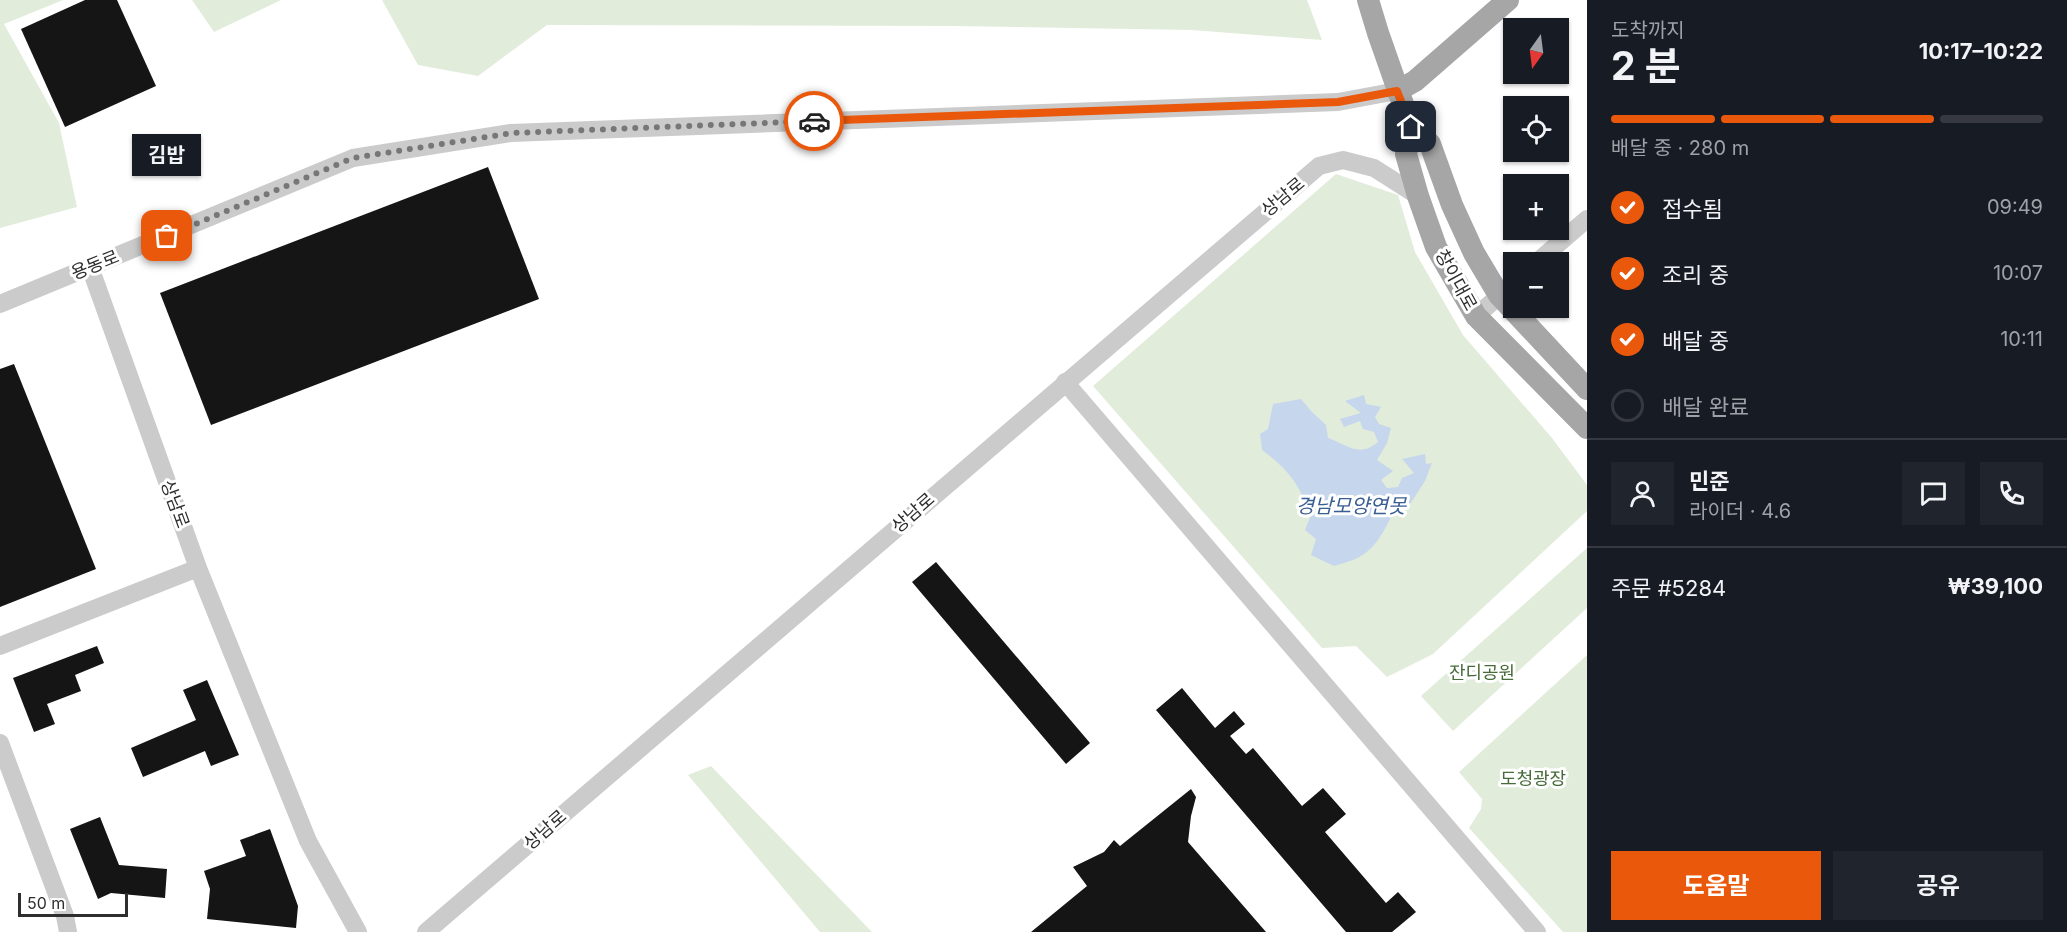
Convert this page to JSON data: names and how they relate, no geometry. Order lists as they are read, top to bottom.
{
  "streets": {
    "main road": ["창이대로"],
    "street": ["상남로", "용동로"]
  },
  "crossings": [
    ["상남로", "용동로"],
    ["상남로", "창이대로"],
    ["용동로", "창이대로"]
  ],
  "water": ["경남모양연못"],
  "parks": ["잔디공원", "도청광장"],
  "places": ["김밥"],
  "scale_bar": "50 m",
  "north": "bottom",
  "page": {
    "heading": ["2 분", "도착까지", "10:17–10:22"],
    "panel": [
      "민준",
      "라이더 · 4.6",
      "주문 #5284",
      "₩39,100"
    ],
    "map_buttons": ["+", "−"],
    "bar": "배달 중 · 280 m",
    "bubble": "김밥",
    "list": [
      ["접수됨", "09:49"],
      ["조리 중", "10:07"],
      ["배달 중", "10:11"],
      "배달 완료"
    ],
    "buttons": ["도움말", "공유"],
    "scale": "50 m"
  }
}
